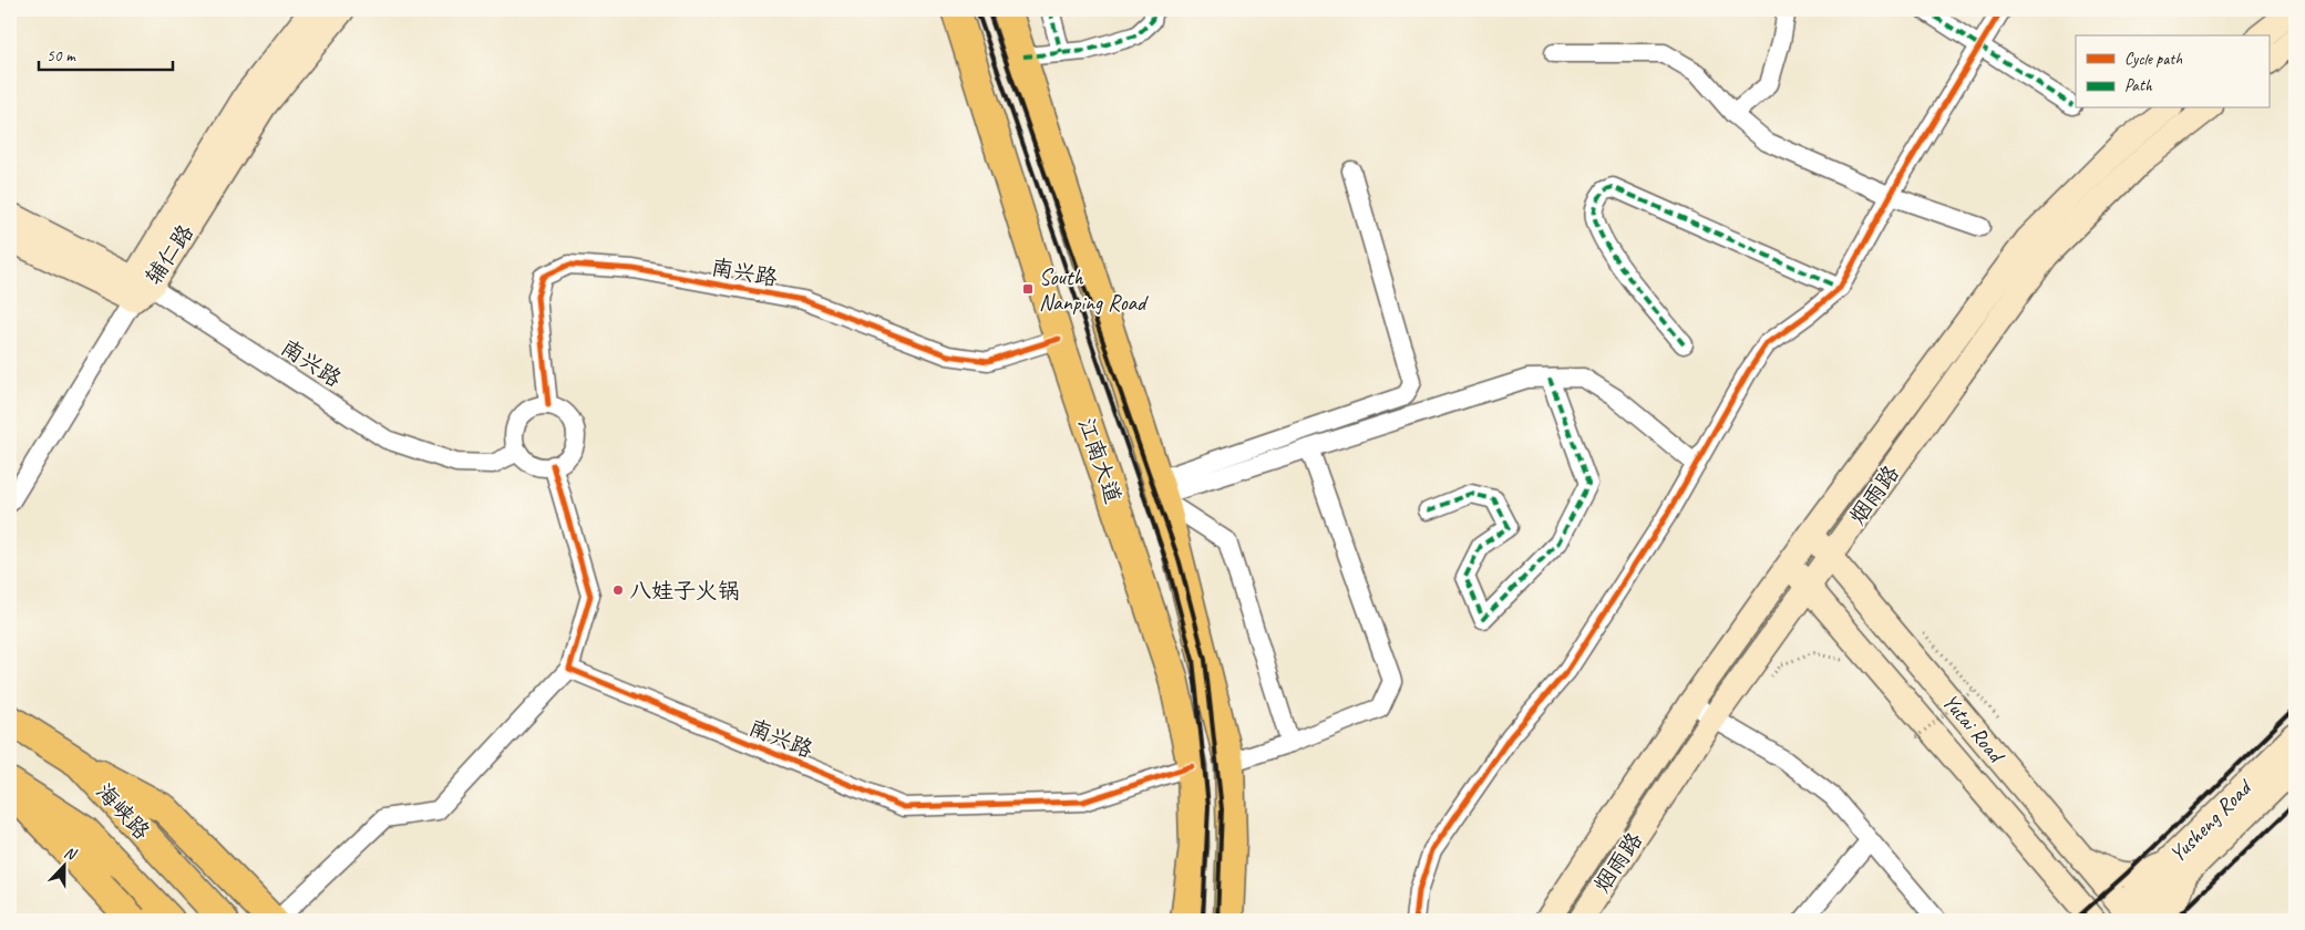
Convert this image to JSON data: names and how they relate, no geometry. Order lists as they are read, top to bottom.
{
  "streets": {
    "highway": ["江南大道", "海峡路"],
    "main road": [
      "辅仁路",
      "烟雨路",
      "Yutai Road",
      "Yusheng Road"
    ],
    "street": ["南兴路"]
  },
  "crossings": [
    ["辅仁路", "南兴路"],
    ["南兴路", "江南大道"],
    ["烟雨路", "Yutai Road"],
    ["Yutai Road", "Yusheng Road"]
  ],
  "places": {
    "transit": ["South Nanping Road"],
    "other": ["八娃子火锅"]
  },
  "legend": ["Cycle path", "Path"],
  "scale_bar": "50 m",
  "north": "top"
}
